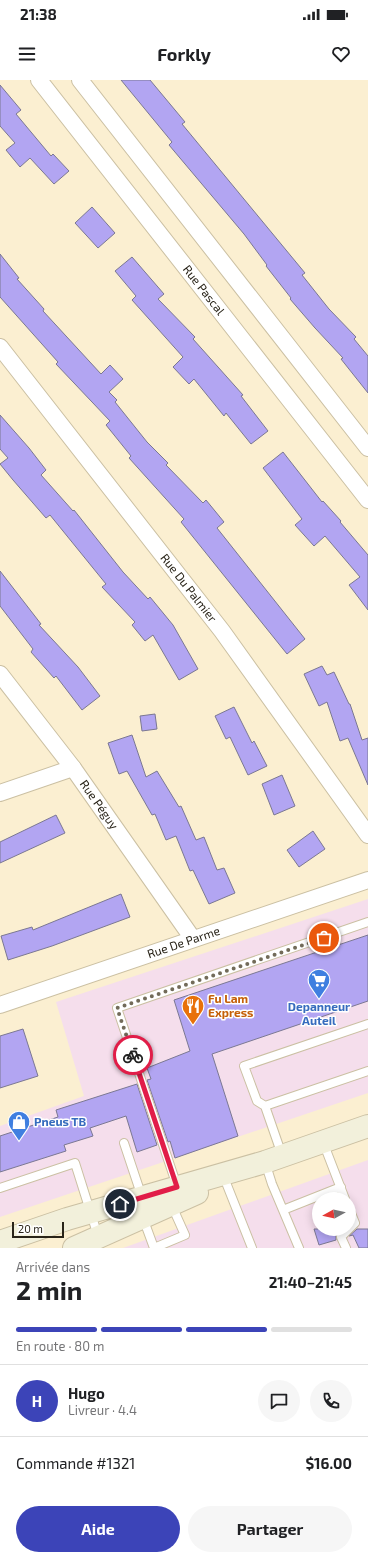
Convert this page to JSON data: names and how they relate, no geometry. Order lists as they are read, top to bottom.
{
  "streets": {
    "street": [
      "Rue Pascal",
      "Rue Du Palmier",
      "Rue Péguy",
      "Rue De Parme"
    ]
  },
  "crossings": [
    ["Rue Péguy", "Rue De Parme"]
  ],
  "places": {
    "supermarket": ["Depanneur Auteil"],
    "restaurant": ["Fu Lam Express"],
    "shop": ["Pneus TB"]
  },
  "scale_bar": "20 m",
  "north": "left",
  "page": {
    "status": "21:38",
    "header": "Forkly",
    "scale": "20 m",
    "heading": ["2 min", "Arrivée dans", "21:40–21:45"],
    "panel": [
      "Hugo",
      "Livreur · 4.4",
      "Commande #1321",
      "$16.00"
    ],
    "bar": "En route · 80 m",
    "round": "H",
    "buttons": ["Aide", "Partager"]
  }
}
